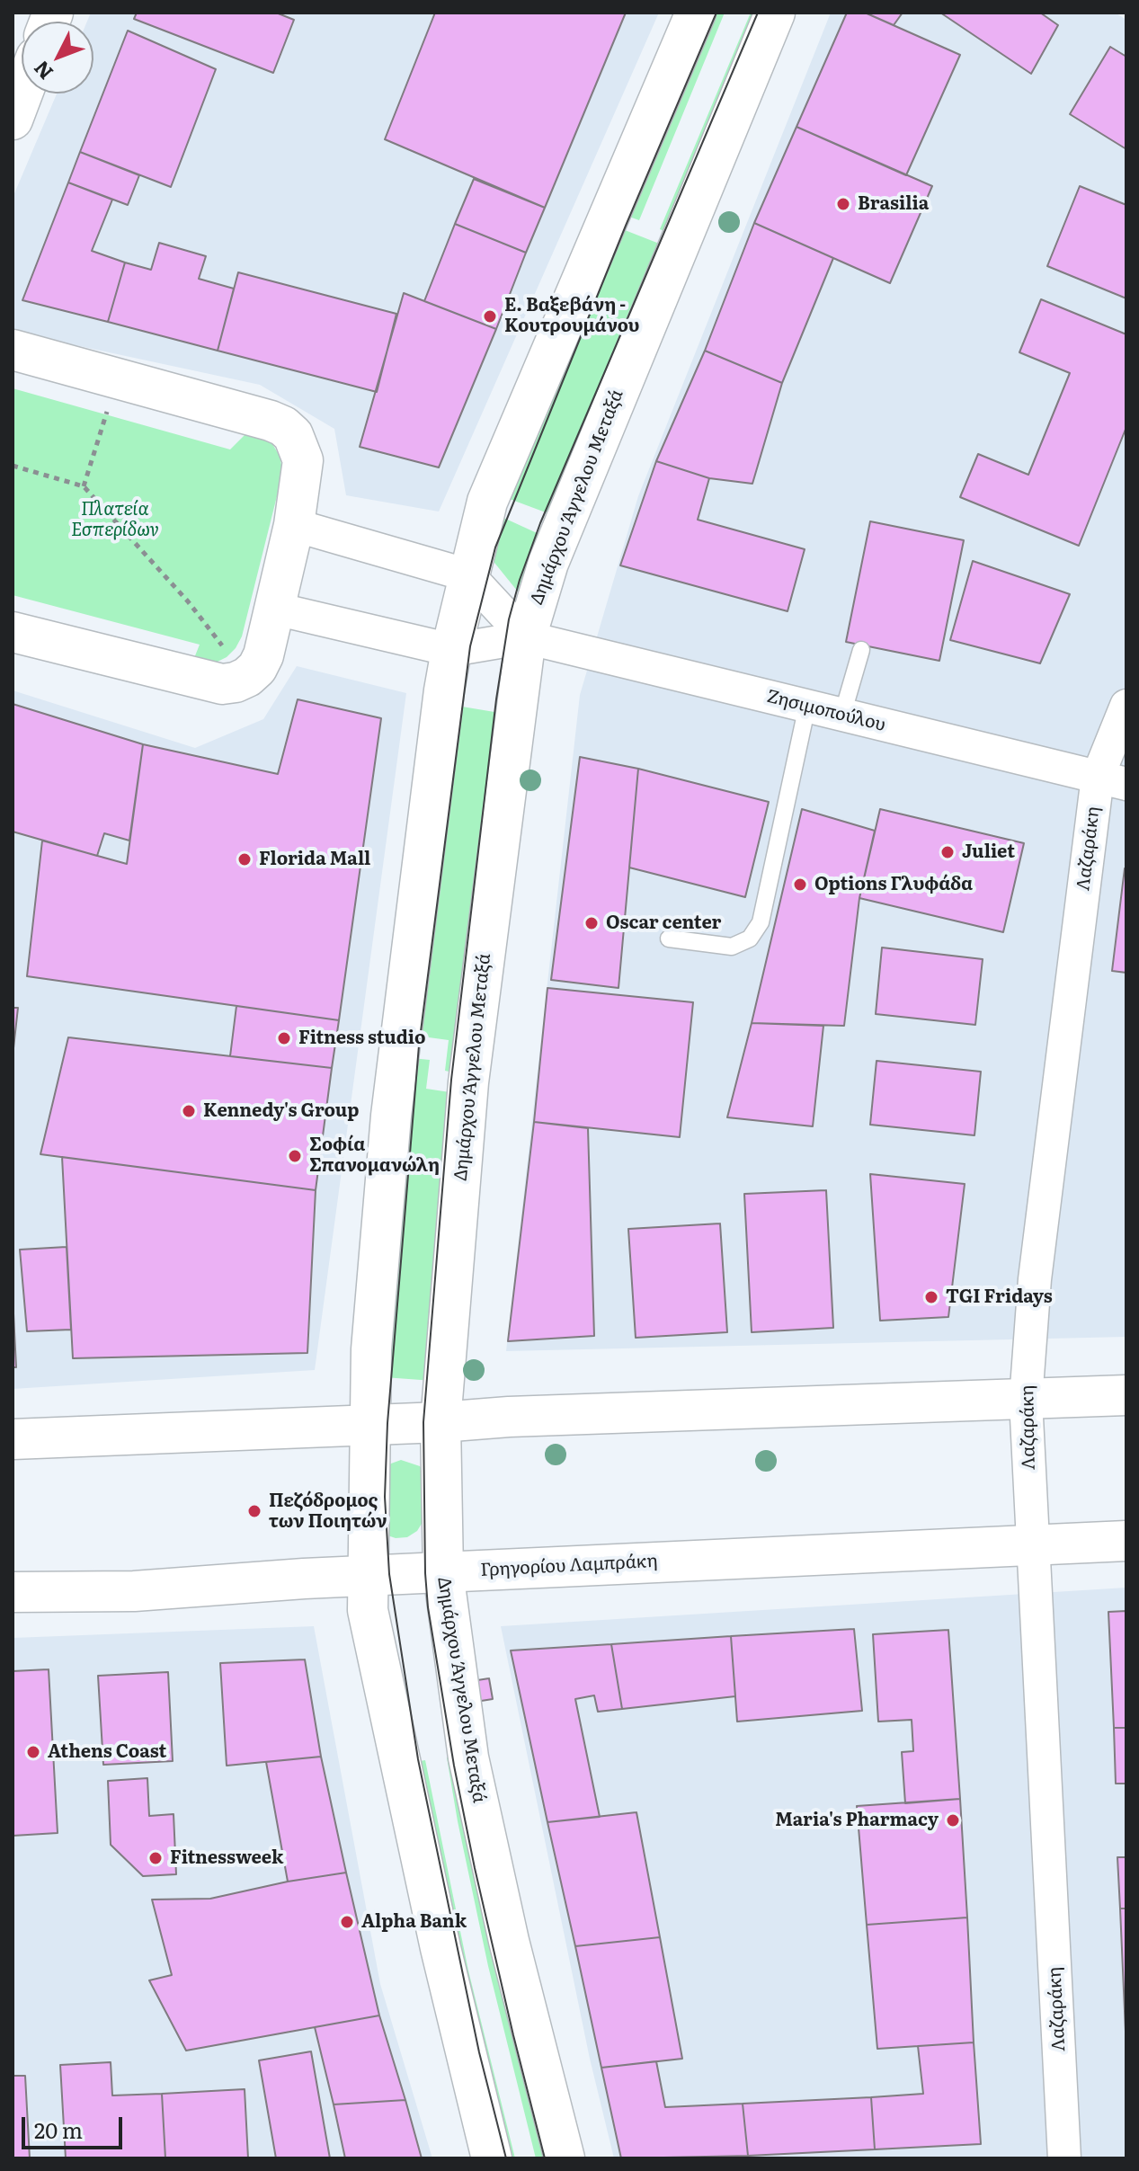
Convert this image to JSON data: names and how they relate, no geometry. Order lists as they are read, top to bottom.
{
  "streets": {
    "street": [
      "Δημάρχου Άγγελου Μεταξά",
      "Ζησιμοπούλου",
      "Λαζαράκη",
      "Γρηγορίου Λαμπράκη"
    ]
  },
  "crossings": [
    ["Δημάρχου Άγγελου Μεταξά", "Ζησιμοπούλου"],
    ["Δημάρχου Άγγελου Μεταξά", "Γρηγορίου Λαμπράκη"],
    ["Ζησιμοπούλου", "Λαζαράκη"],
    ["Λαζαράκη", "Γρηγορίου Λαμπράκη"]
  ],
  "parks": ["Πλατεία Εσπερίδων"],
  "places": [
    "Brasilia",
    "Ε. Βαξεβάνη - Κουτρουμάνου",
    "Juliet",
    "Florida Mall",
    "Options Γλυφάδα",
    "Oscar center",
    "Fitness studio",
    "Kennedy's Group",
    "Σοφία Σπανομανώλη",
    "TGI Fridays",
    "Πεζόδρομος των Ποιητών",
    "Athens Coast",
    "Maria's Pharmacy",
    "Fitnessweek",
    "Alpha Bank"
  ],
  "scale_bar": "20 m",
  "north": "bottom left"
}
